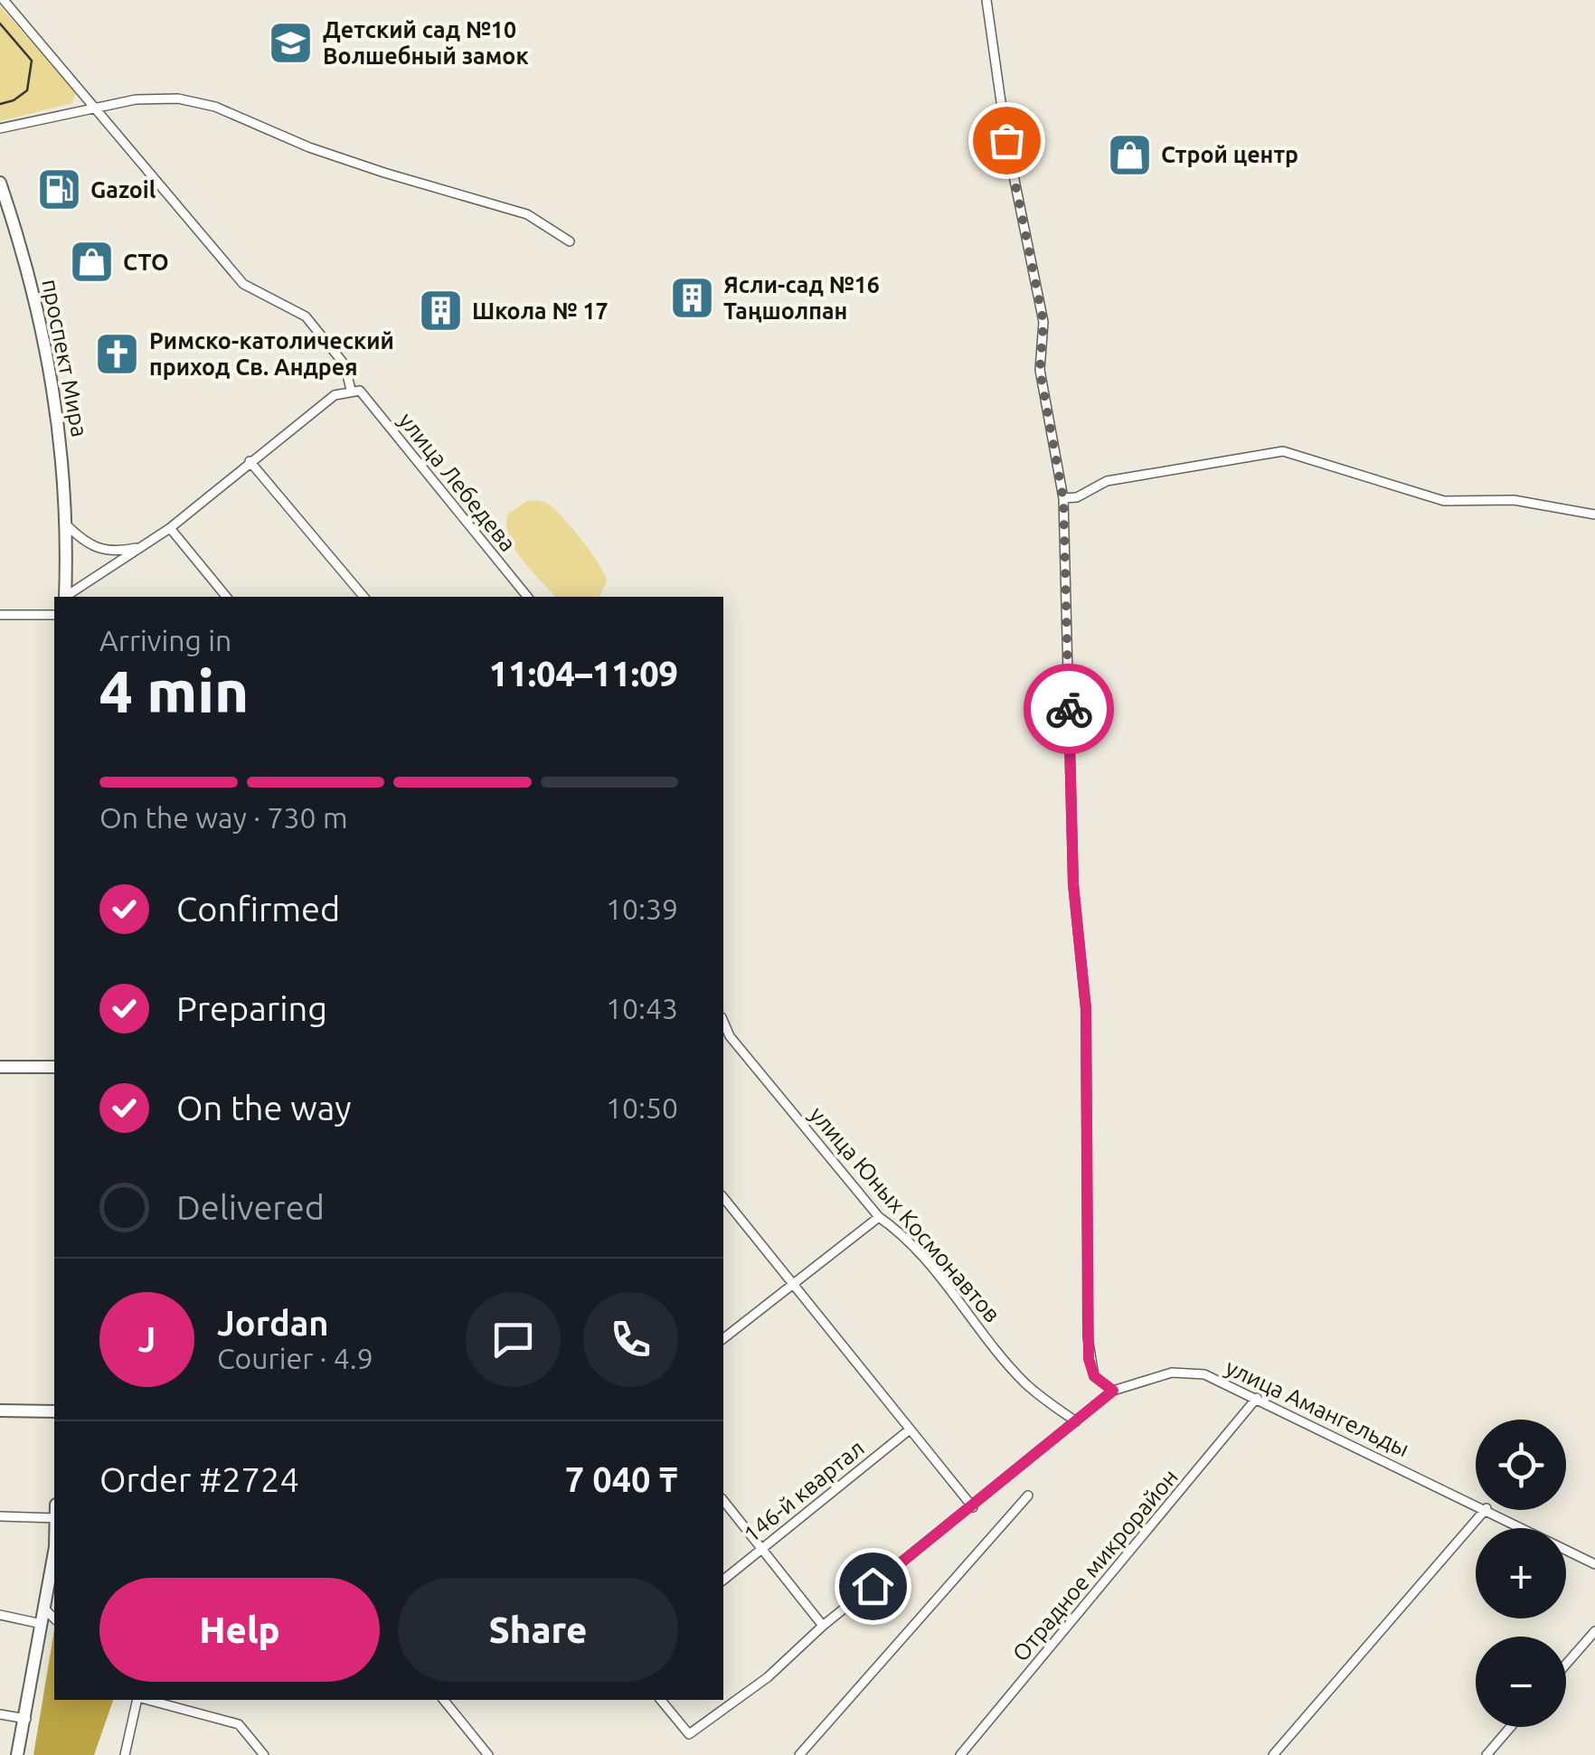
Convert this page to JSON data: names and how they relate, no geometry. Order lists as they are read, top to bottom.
{
  "streets": {
    "main road": ["проспект Мира"],
    "street": [
      "улица Лебедева",
      "улица Юных Космонавтов",
      "улица Амангельды",
      "146-й квартал",
      "Отрадное микрорайон"
    ]
  },
  "crossings": [
    ["улица Амангельды", "Отрадное микрорайон"]
  ],
  "places": {
    "school or university": ["Детский сад №10 Волшебный замок"],
    "shop": ["Строй центр", "СТО"],
    "fuel station": ["Gazoil"],
    "building": ["Ясли-сад №16 Таңшолпан", "Школа № 17"],
    "church": ["Римско-католический приход Св. Андрея"]
  },
  "page": {
    "heading": ["4 min", "Arriving in", "11:04–11:09"],
    "panel": [
      "Jordan",
      "Courier · 4.9",
      "Order #2724",
      "7 040 ₸"
    ],
    "bar": "On the way · 730 m",
    "list": [
      ["Confirmed", "10:39"],
      ["Preparing", "10:43"],
      ["On the way", "10:50"],
      "Delivered"
    ],
    "round": "J",
    "map_buttons": ["+", "−"],
    "buttons": ["Help", "Share"]
  }
}
